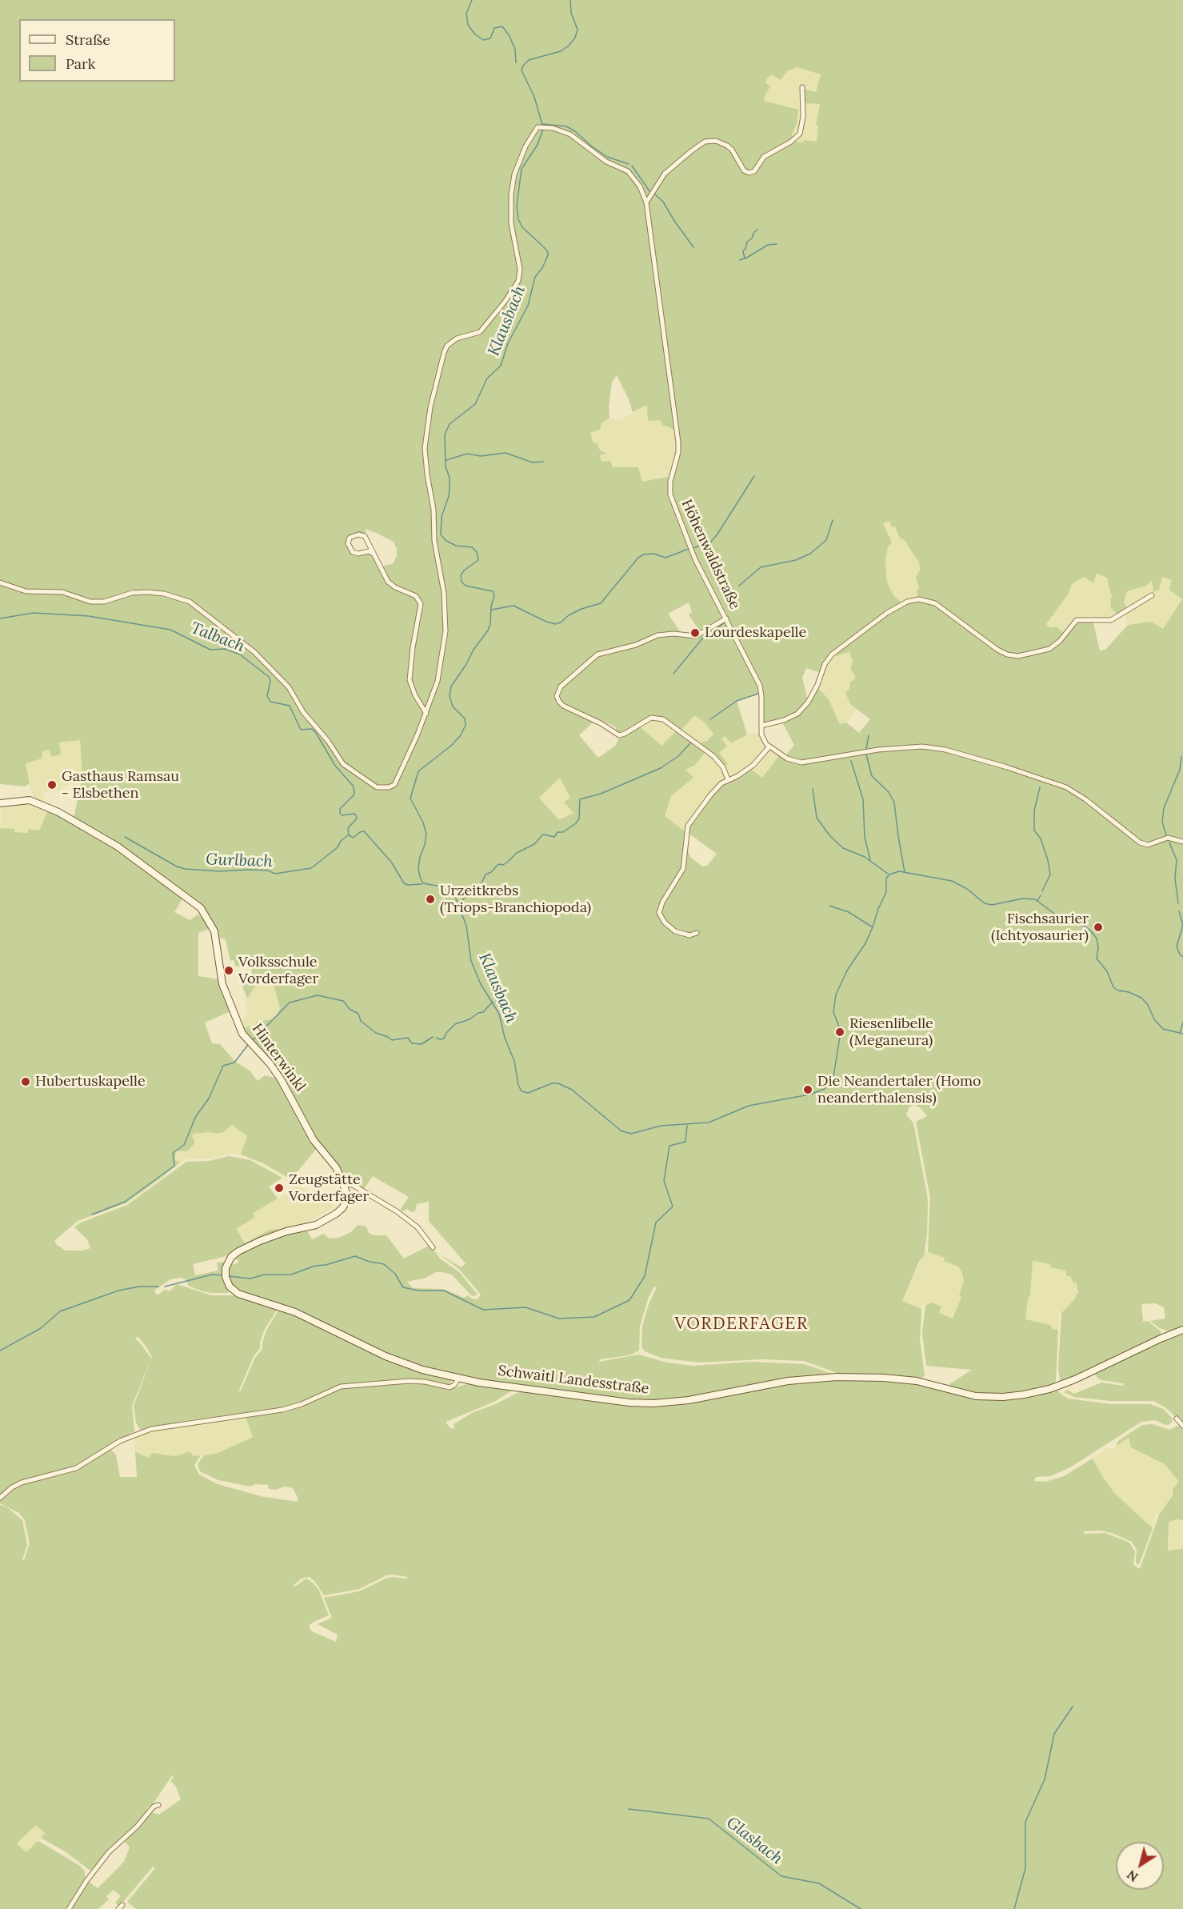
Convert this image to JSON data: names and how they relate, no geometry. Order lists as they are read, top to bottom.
{
  "streets": {
    "street": ["Höhenwaldstraße", "Hinterwinkl", "Schwaitl Landesstraße"]
  },
  "crossings": [
    ["Hinterwinkl", "Schwaitl Landesstraße"]
  ],
  "districts": ["VORDERFAGER"],
  "water": [
    "Klausbach",
    "Talbach",
    "Gurlbach",
    "Glasbach"
  ],
  "places": [
    "Lourdeskapelle",
    "Gasthaus Ramsau - Elsbethen",
    "Urzeitkrebs (Triops-Branchiopoda)",
    "Fischsaurier (Ichtyosaurier)",
    "Volksschule Vorderfager",
    "Riesenlibelle (Meganeura)",
    "Hubertuskapelle",
    "Die Neandertaler (Homo neanderthalensis)",
    "Zeugstätte Vorderfager"
  ],
  "legend": ["Straße", "Park"],
  "north": "bottom left"
}
